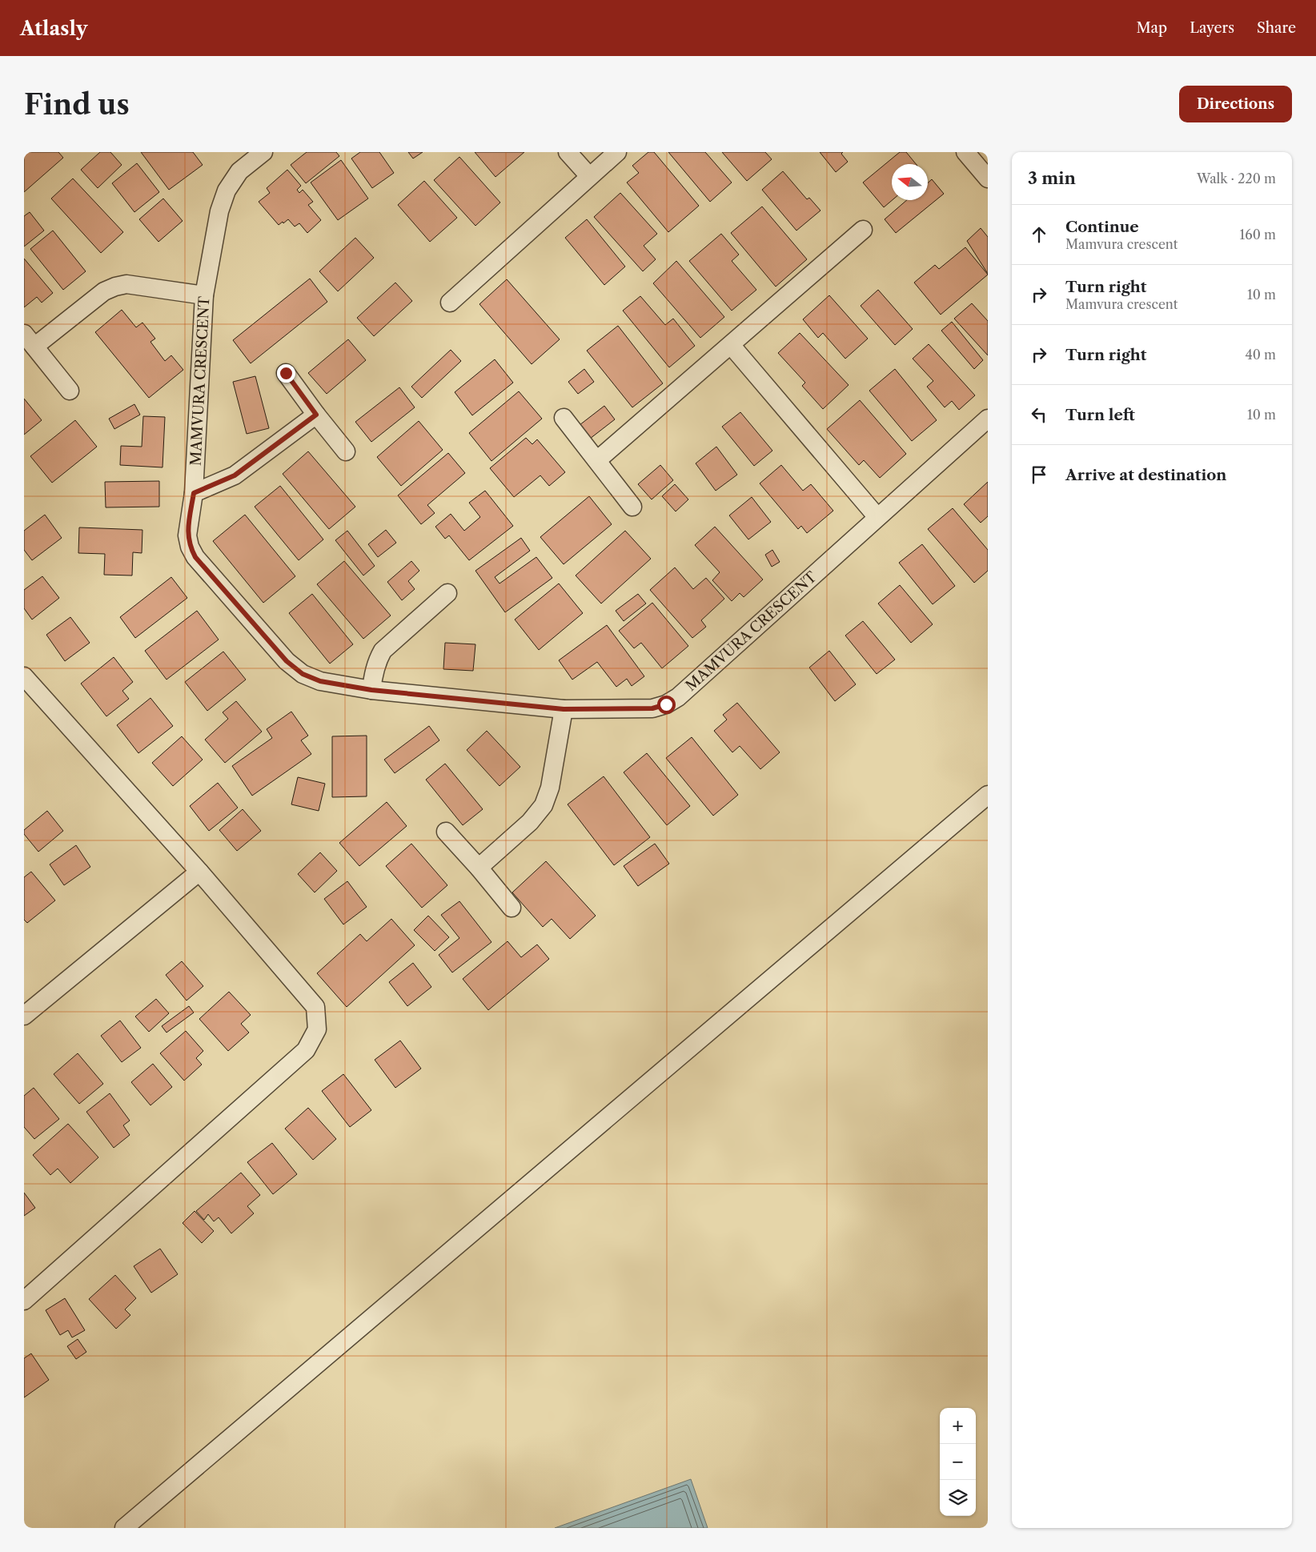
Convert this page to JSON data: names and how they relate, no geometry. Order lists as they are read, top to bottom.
{
  "streets": {
    "street": ["MAMVURA CRESCENT"]
  },
  "north": "left",
  "page": {
    "header": "Atlasly",
    "nav": ["Map", "Layers", "Share"],
    "buttons": "Directions",
    "title": "Find us",
    "heading": ["3 min", "Walk · 220 m"],
    "list": [
      ["Continue", "Mamvura crescent", "160 m"],
      ["Turn right", "Mamvura crescent", "10 m"],
      ["Turn right", "40 m"],
      ["Turn left", "10 m"],
      "Arrive at destination"
    ],
    "map_buttons": ["+", "−"]
  }
}
